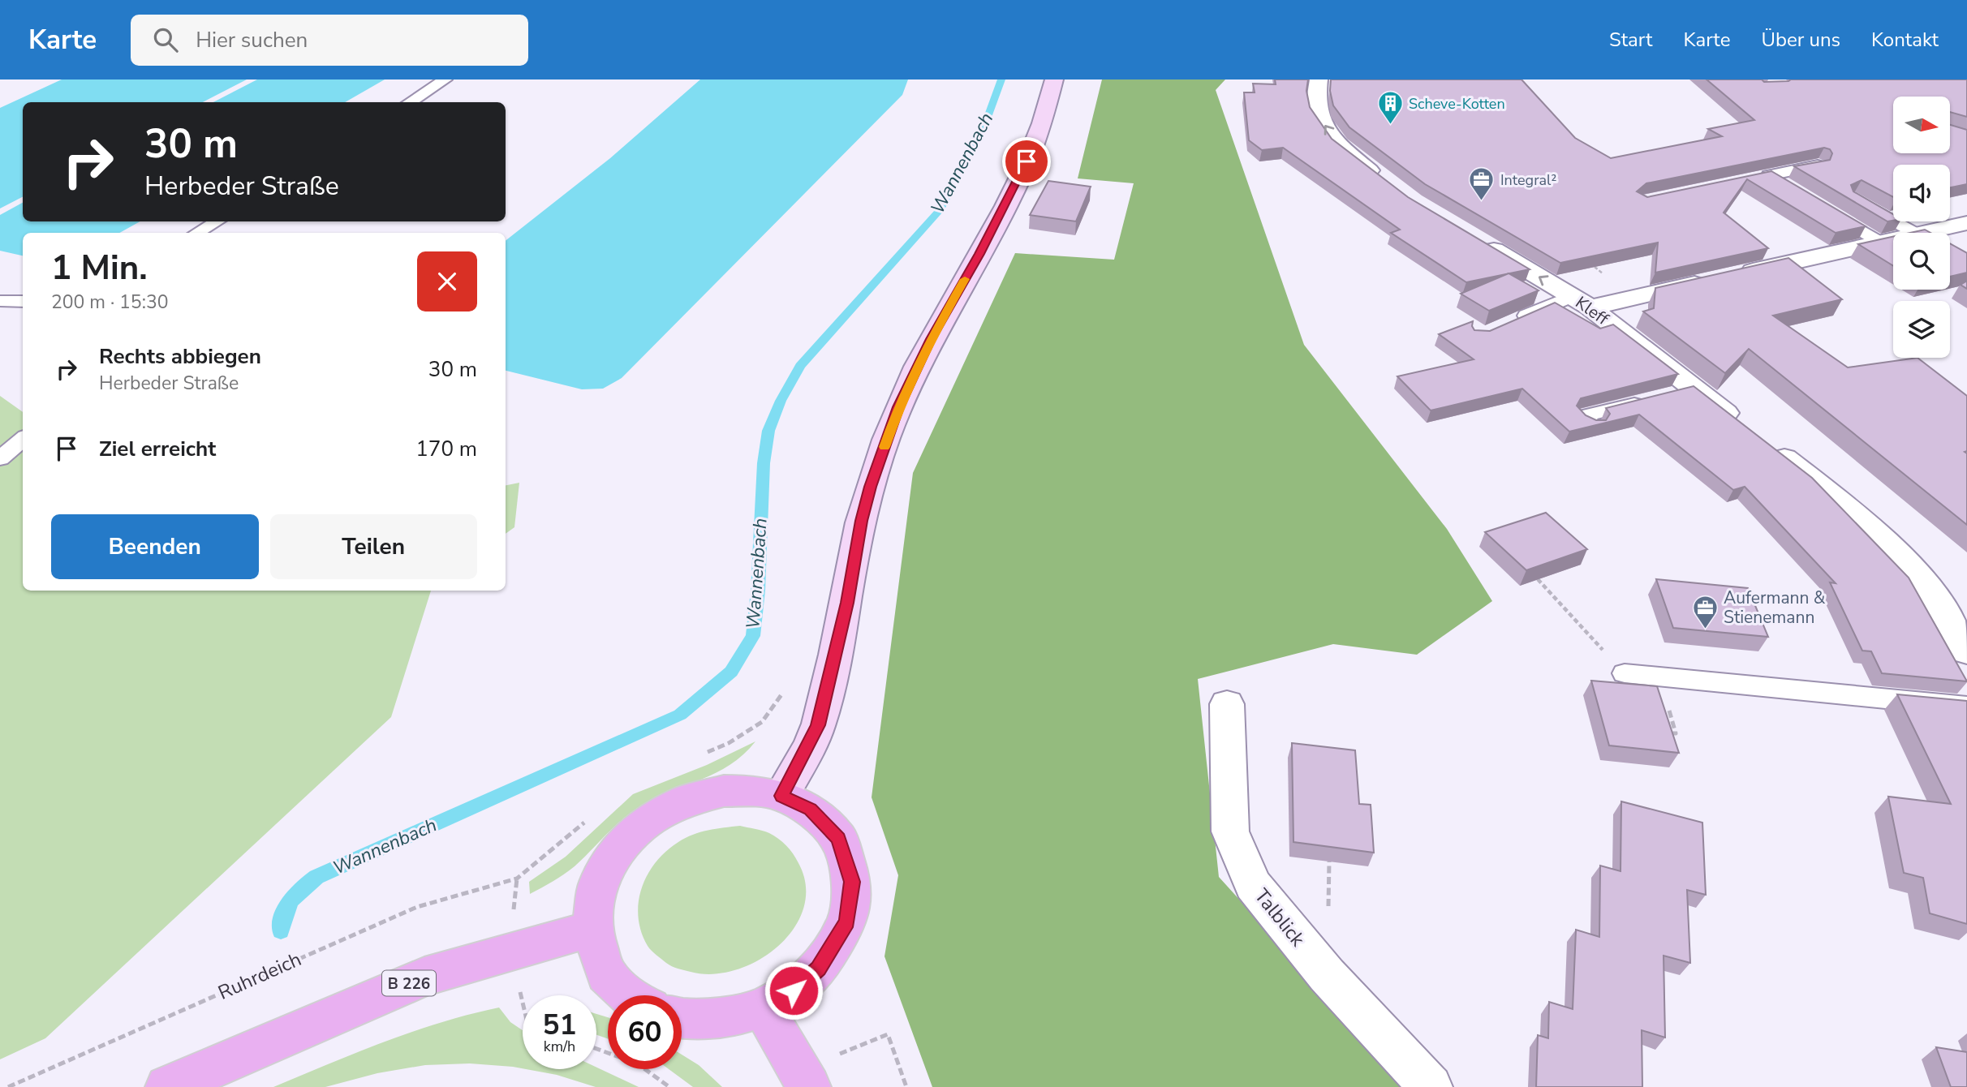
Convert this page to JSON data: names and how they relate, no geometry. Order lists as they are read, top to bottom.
{
  "streets": {
    "main road": ["B 226"],
    "street": ["Kleff", "Talblick"],
    "path": ["Ruhrdeich"]
  },
  "one_way": ["Kleff"],
  "water": ["Wannenbach"],
  "places": {
    "building": ["Scheve-Kotten"],
    "office": ["Integral²", "Aufermann & Stienemann"]
  },
  "north": "right",
  "page": {
    "header": "Karte",
    "search": "Hier suchen",
    "nav": [
      "Start",
      "Karte",
      "Über uns",
      "Kontakt"
    ],
    "turn": ["30 m", "Herbeder Straße"],
    "heading": ["1 Min.", "200 m · 15:30"],
    "list": [
      {
        "name": "Rechts abbiegen",
        "note": "Herbeder Straße",
        "value": "30 m"
      },
      {
        "name": "Ziel erreicht",
        "value": "170 m"
      }
    ],
    "buttons": ["Beenden", "Teilen"],
    "speed": "51 km/h",
    "limit": "60"
  }
}
